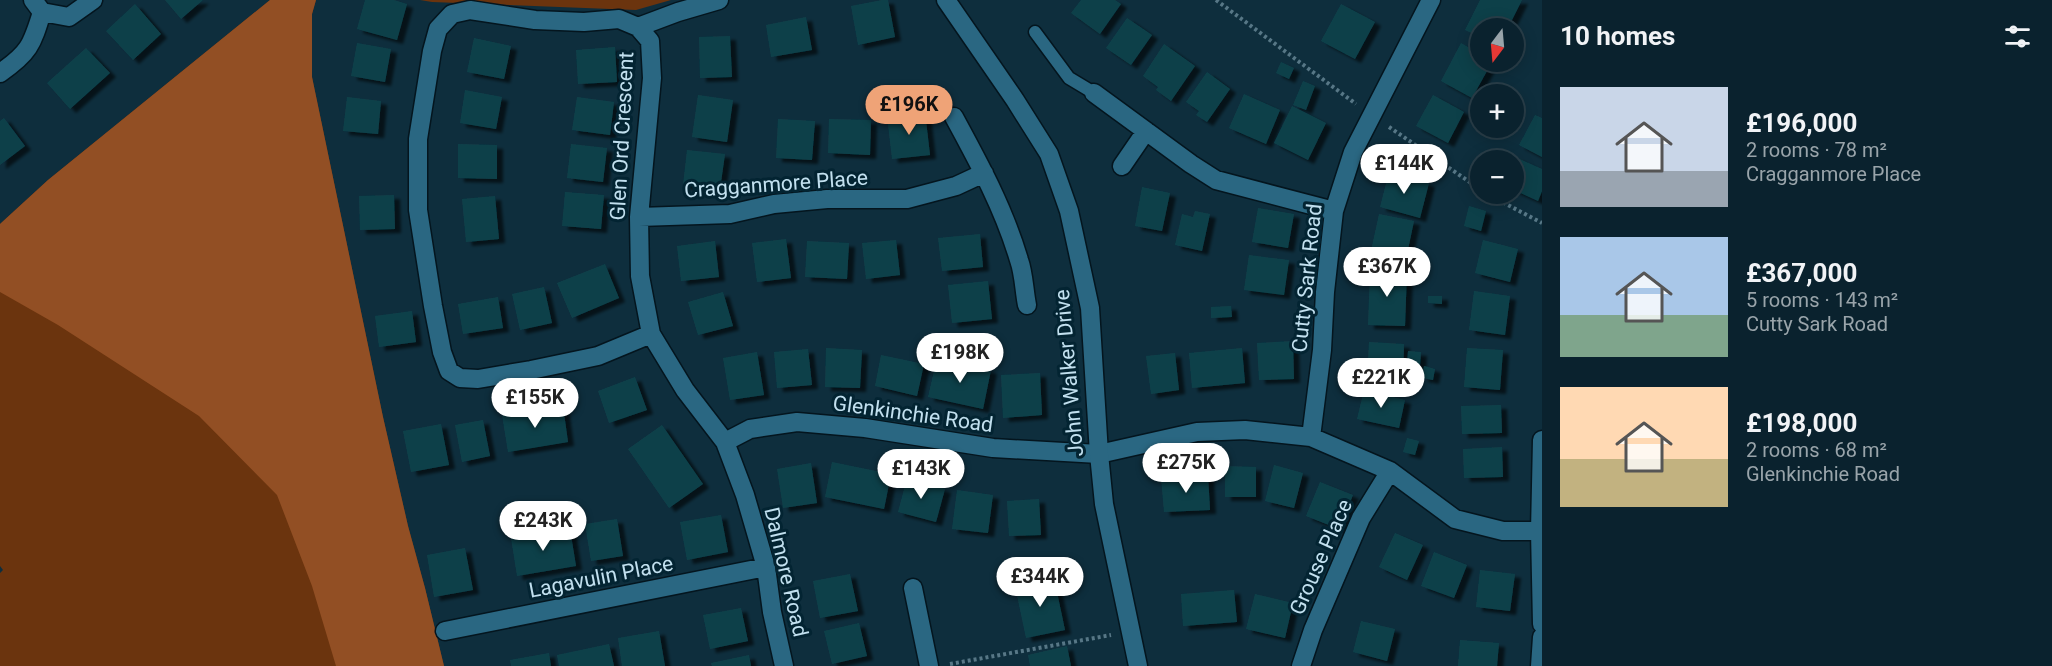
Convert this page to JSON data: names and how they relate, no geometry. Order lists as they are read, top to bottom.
{
  "streets": {
    "street": [
      "Glen Ord Crescent",
      "Cragganmore Place",
      "Cutty Sark Road",
      "John Walker Drive",
      "Glenkinchie Road",
      "Grouse Place",
      "Dalmore Road",
      "Lagavulin Place"
    ]
  },
  "crossings": [
    ["Glen Ord Crescent", "Cragganmore Place"],
    ["Glen Ord Crescent", "Dalmore Road"],
    ["Cutty Sark Road", "Glenkinchie Road"],
    ["John Walker Drive", "Glenkinchie Road"],
    ["Glenkinchie Road", "Grouse Place"],
    ["Glenkinchie Road", "Dalmore Road"],
    ["Dalmore Road", "Lagavulin Place"]
  ],
  "north": "bottom",
  "page": {
    "heading": "10 homes",
    "map_buttons": ["+", "−"],
    "list": [
      {
        "name": "£196,000",
        "note": "2 rooms · 78 m² · Cragganmore Place"
      },
      {
        "name": "£367,000",
        "note": "5 rooms · 143 m² · Cutty Sark Road"
      },
      {
        "name": "£198,000",
        "note": "2 rooms · 68 m² · Glenkinchie Road"
      }
    ],
    "price": [
      "£196K",
      "£144K",
      "£367K",
      "£198K",
      "£221K",
      "£155K",
      "£275K",
      "£143K",
      "£243K",
      "£344K"
    ]
  }
}
